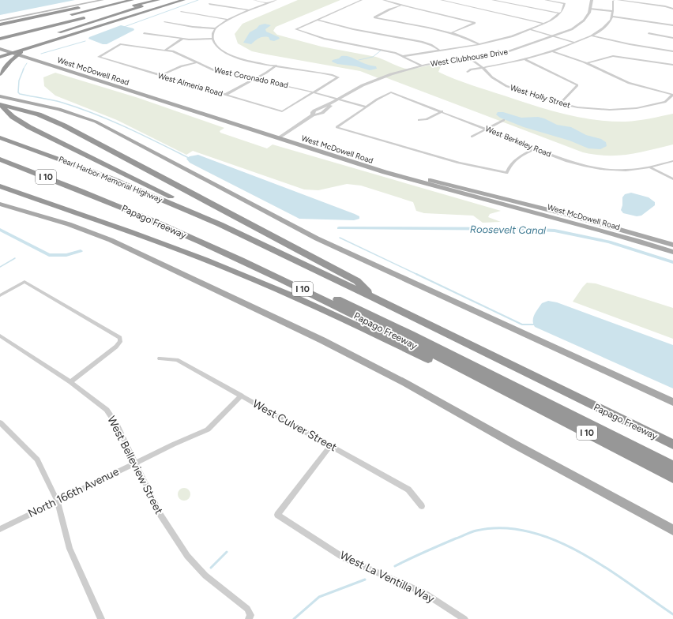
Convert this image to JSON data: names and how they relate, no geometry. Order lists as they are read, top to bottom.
{
  "streets": {
    "highway": ["I 10", "Pearl Harbor Memorial Highway", "Papago Freeway"],
    "main road": ["West McDowell Road"],
    "street": [
      "West Clubhouse Drive",
      "West Coronado Road",
      "West Almeria Road",
      "West Holly Street",
      "West Berkeley Road",
      "West Culver Street",
      "West Belleview Street",
      "North 166th Avenue",
      "West La Ventilla Way"
    ]
  },
  "crossings": [
    ["West Clubhouse Drive", "West McDowell Road"],
    ["West Clubhouse Drive", "West Coronado Road"],
    ["West Clubhouse Drive", "West Holly Street"],
    ["West Coronado Road", "West Almeria Road"],
    ["West Coronado Road", "West Berkeley Road"],
    ["I 10", "Papago Freeway"],
    ["Pearl Harbor Memorial Highway", "Papago Freeway"],
    ["West Culver Street", "North 166th Avenue"],
    ["West Culver Street", "West La Ventilla Way"],
    ["West Belleview Street", "North 166th Avenue"]
  ],
  "water": ["Roosevelt Canal"]
}
